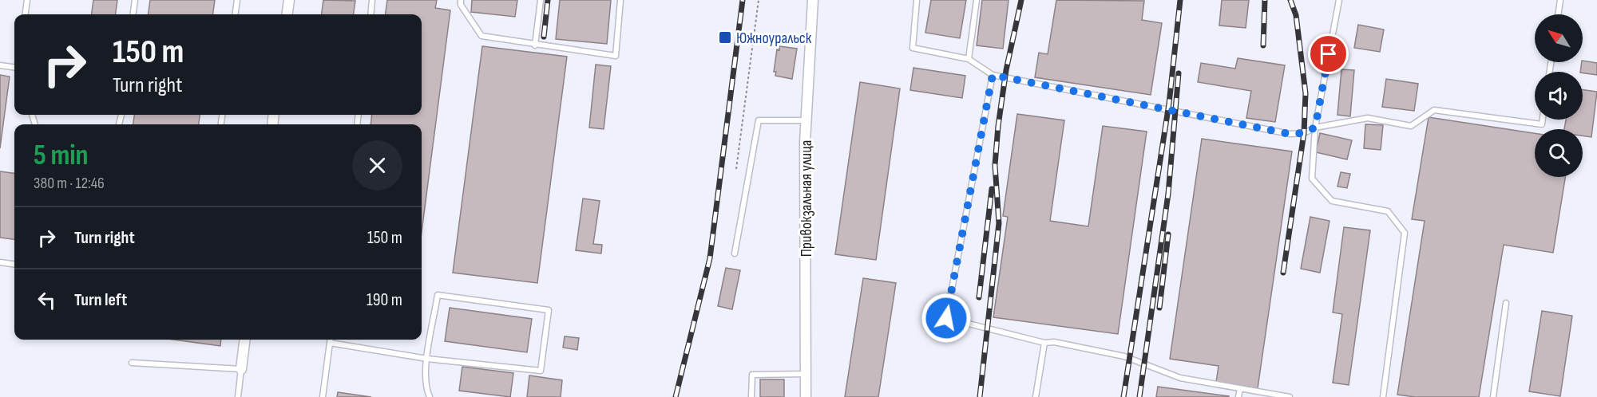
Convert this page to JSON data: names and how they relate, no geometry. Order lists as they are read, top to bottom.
{
  "streets": {
    "street": ["Привокзальная улица"]
  },
  "places": {
    "transit": ["Южноуральск"]
  },
  "north": "top left",
  "page": {
    "turn": ["150 m", "Turn right"],
    "heading": ["5 min", "380 m · 12:46"],
    "list": [
      {
        "name": "Turn right",
        "value": "150 m"
      },
      {
        "name": "Turn left",
        "value": "190 m"
      }
    ]
  }
}
